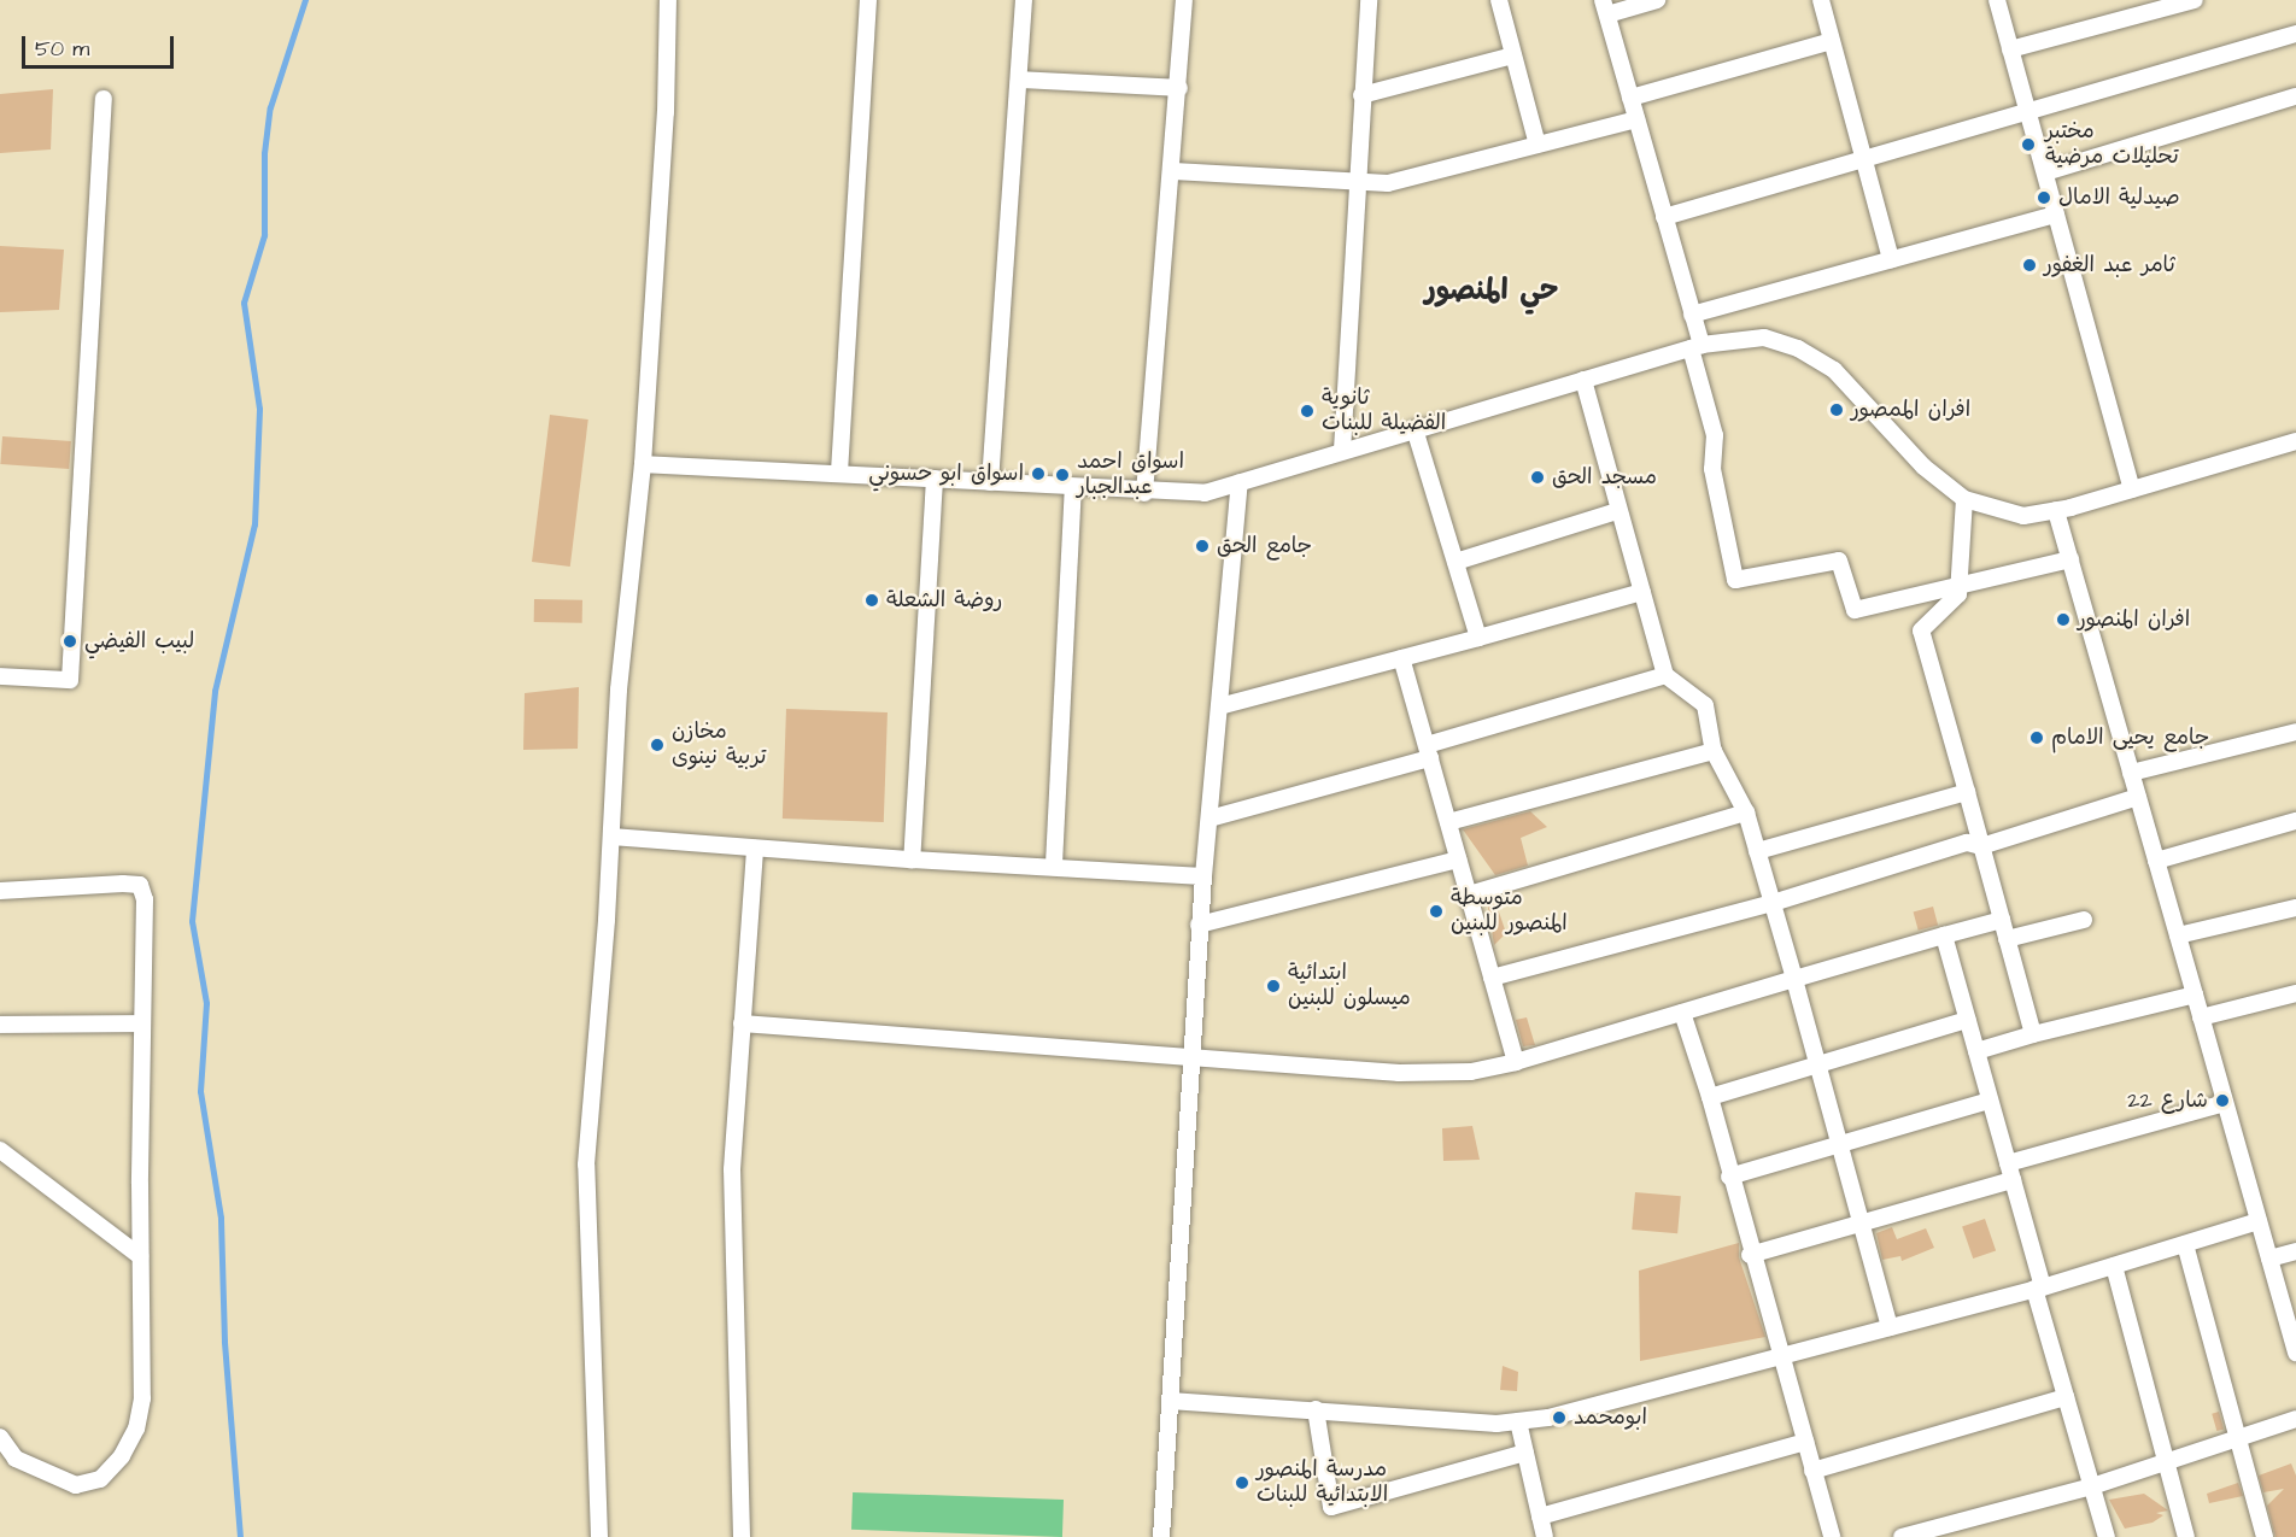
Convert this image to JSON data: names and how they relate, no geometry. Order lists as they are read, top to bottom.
{
  "districts": ["حي المنصور"],
  "places": [
    "مختبر تحليلات مرضية",
    "صيدلية الامال",
    "ثامر عبد الغفور",
    "افران الممصور",
    "ثانوية الفضيلة للبنات",
    "اسواق ابو حسوني",
    "اسواق احمد عبدالجبار",
    "مسجد الحق",
    "جامع الحق",
    "روضة الشعلة",
    "افران المنصور",
    "لبيب الفيضي",
    "جامع يحيى الامام",
    "مخازن تربية نينوى",
    "متوسطة المنصور للبنين",
    "ابتدائية ميسلون للبنين",
    "شارع 22",
    "ابومحمد",
    "مدرسة المنصور الابتدائية للبنات"
  ],
  "scale_bar": "50 m"
}
